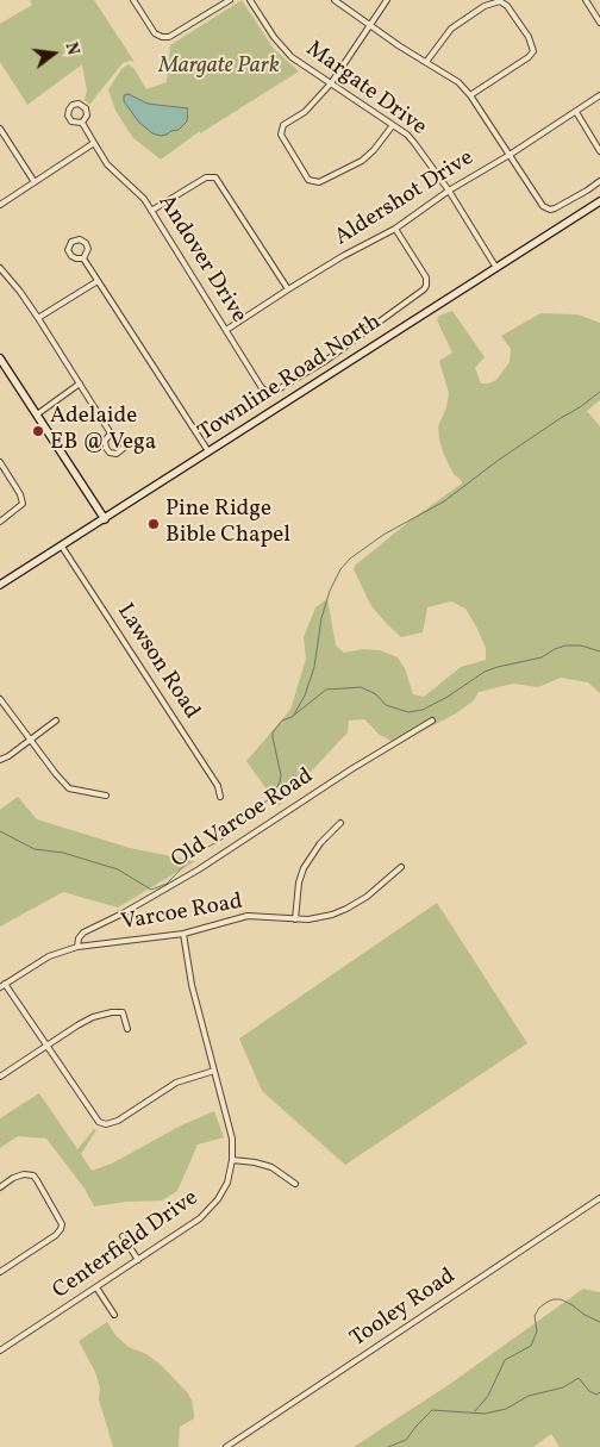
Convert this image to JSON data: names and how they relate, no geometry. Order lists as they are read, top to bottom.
{
  "streets": {
    "main road": ["Townline Road North"],
    "street": [
      "Margate Drive",
      "Aldershot Drive",
      "Andover Drive",
      "Lawson Road",
      "Old Varcoe Road",
      "Varcoe Road",
      "Centerfield Drive",
      "Tooley Road"
    ]
  },
  "crossings": [
    ["Margate Drive", "Aldershot Drive"],
    ["Margate Drive", "Townline Road North"],
    ["Aldershot Drive", "Andover Drive"],
    ["Townline Road North", "Lawson Road"],
    ["Old Varcoe Road", "Varcoe Road"],
    ["Varcoe Road", "Centerfield Drive"]
  ],
  "parks": ["Margate Park"],
  "places": ["Adelaide EB @ Vega", "Pine Ridge Bible Chapel"],
  "north": "right"
}
